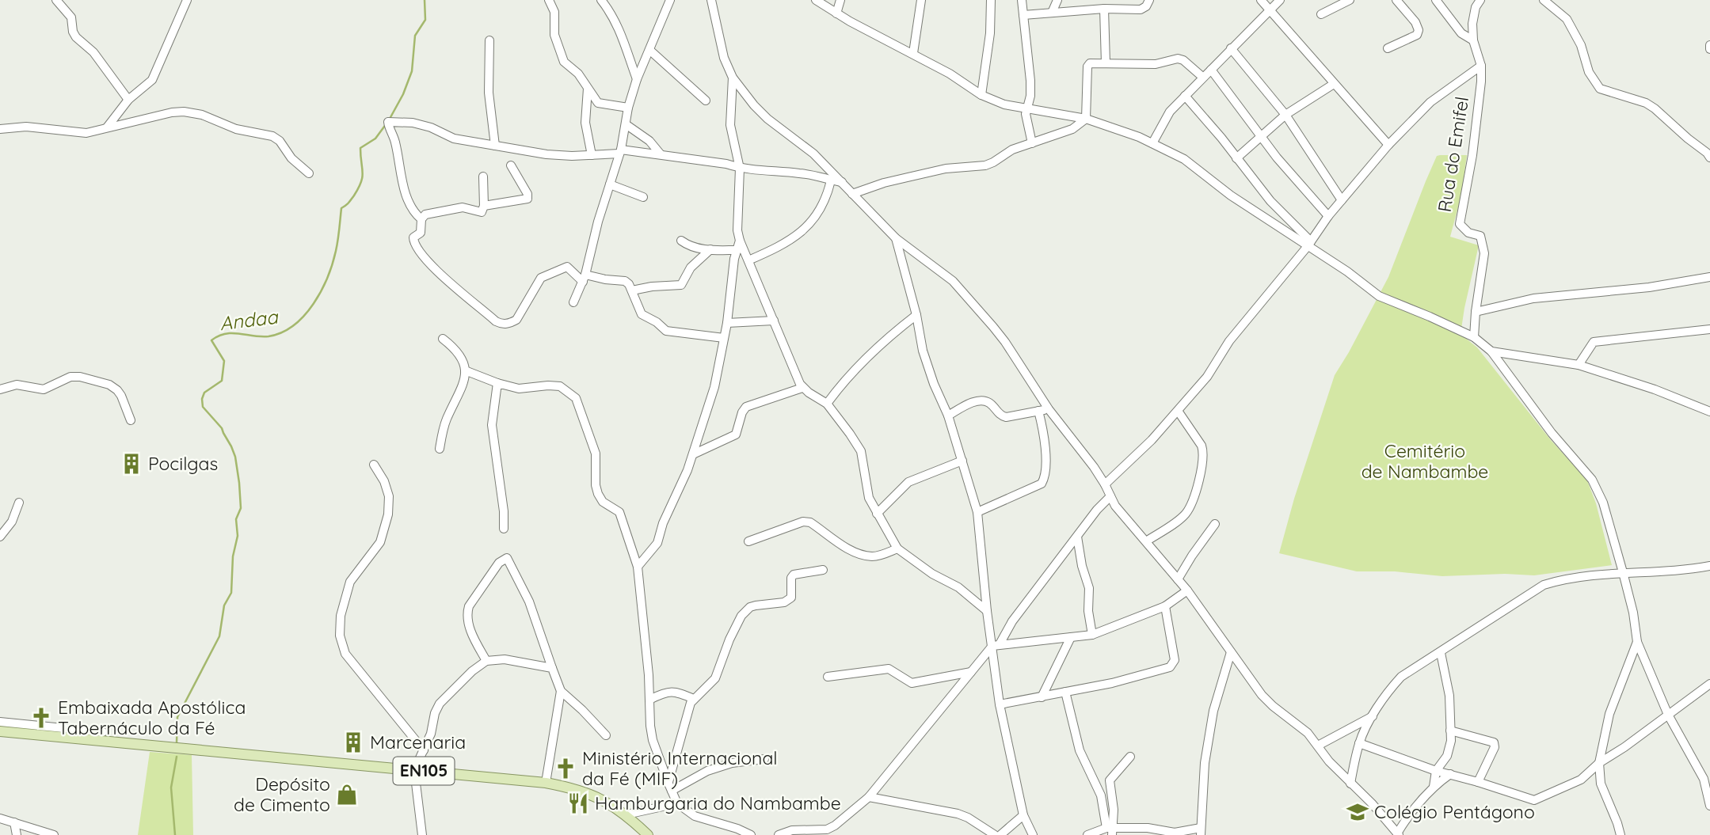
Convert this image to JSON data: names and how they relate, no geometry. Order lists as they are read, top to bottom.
{
  "streets": {
    "main road": ["EN105"],
    "street": ["Rua do Emifel"]
  },
  "water": ["Andaa"],
  "parks": ["Cemitério de Nambambe"],
  "places": {
    "building": ["Pocilgas", "Marcenaria"],
    "church": ["Embaixada Apostólica Tabernáculo da Fé", "Ministério Internacional da Fé (MIF)"],
    "shop": ["Depósito de Cimento"],
    "restaurant": ["Hamburgaria do Nambambe"],
    "school or university": ["Colégio Pentágono"]
  }
}
